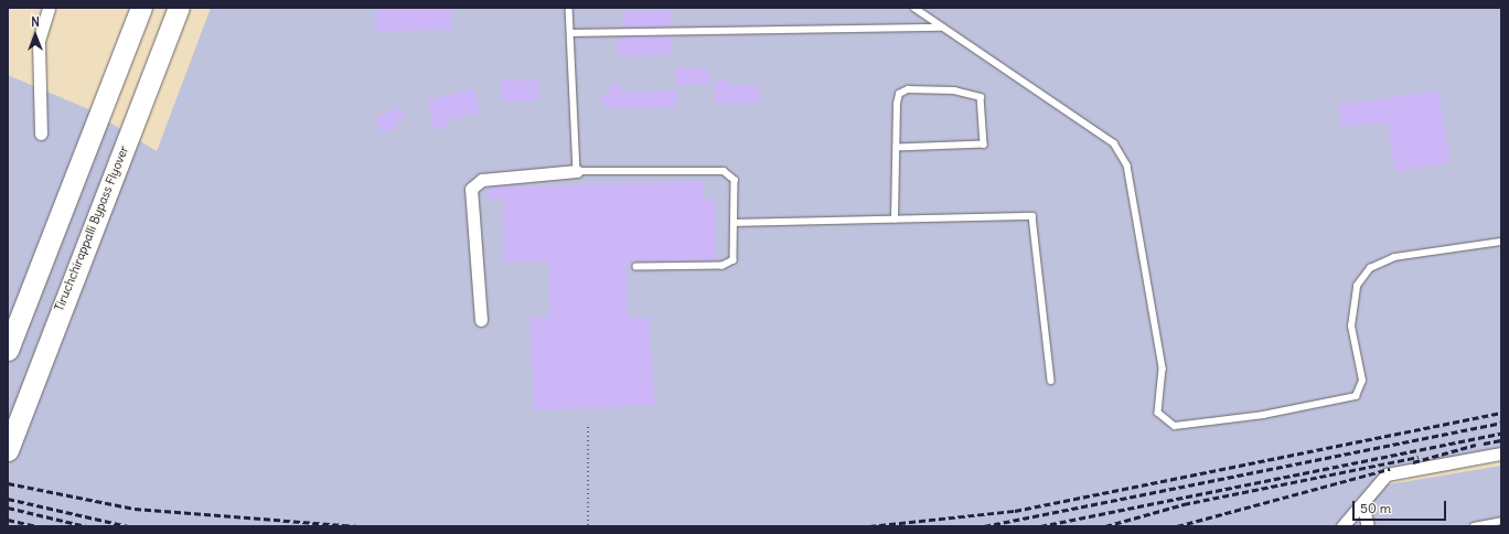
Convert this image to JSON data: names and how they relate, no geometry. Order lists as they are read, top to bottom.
{
  "streets": {
    "highway": ["Tiruchchirappalli Bypass Flyover"]
  },
  "scale_bar": "50 m",
  "north": "top"
}
